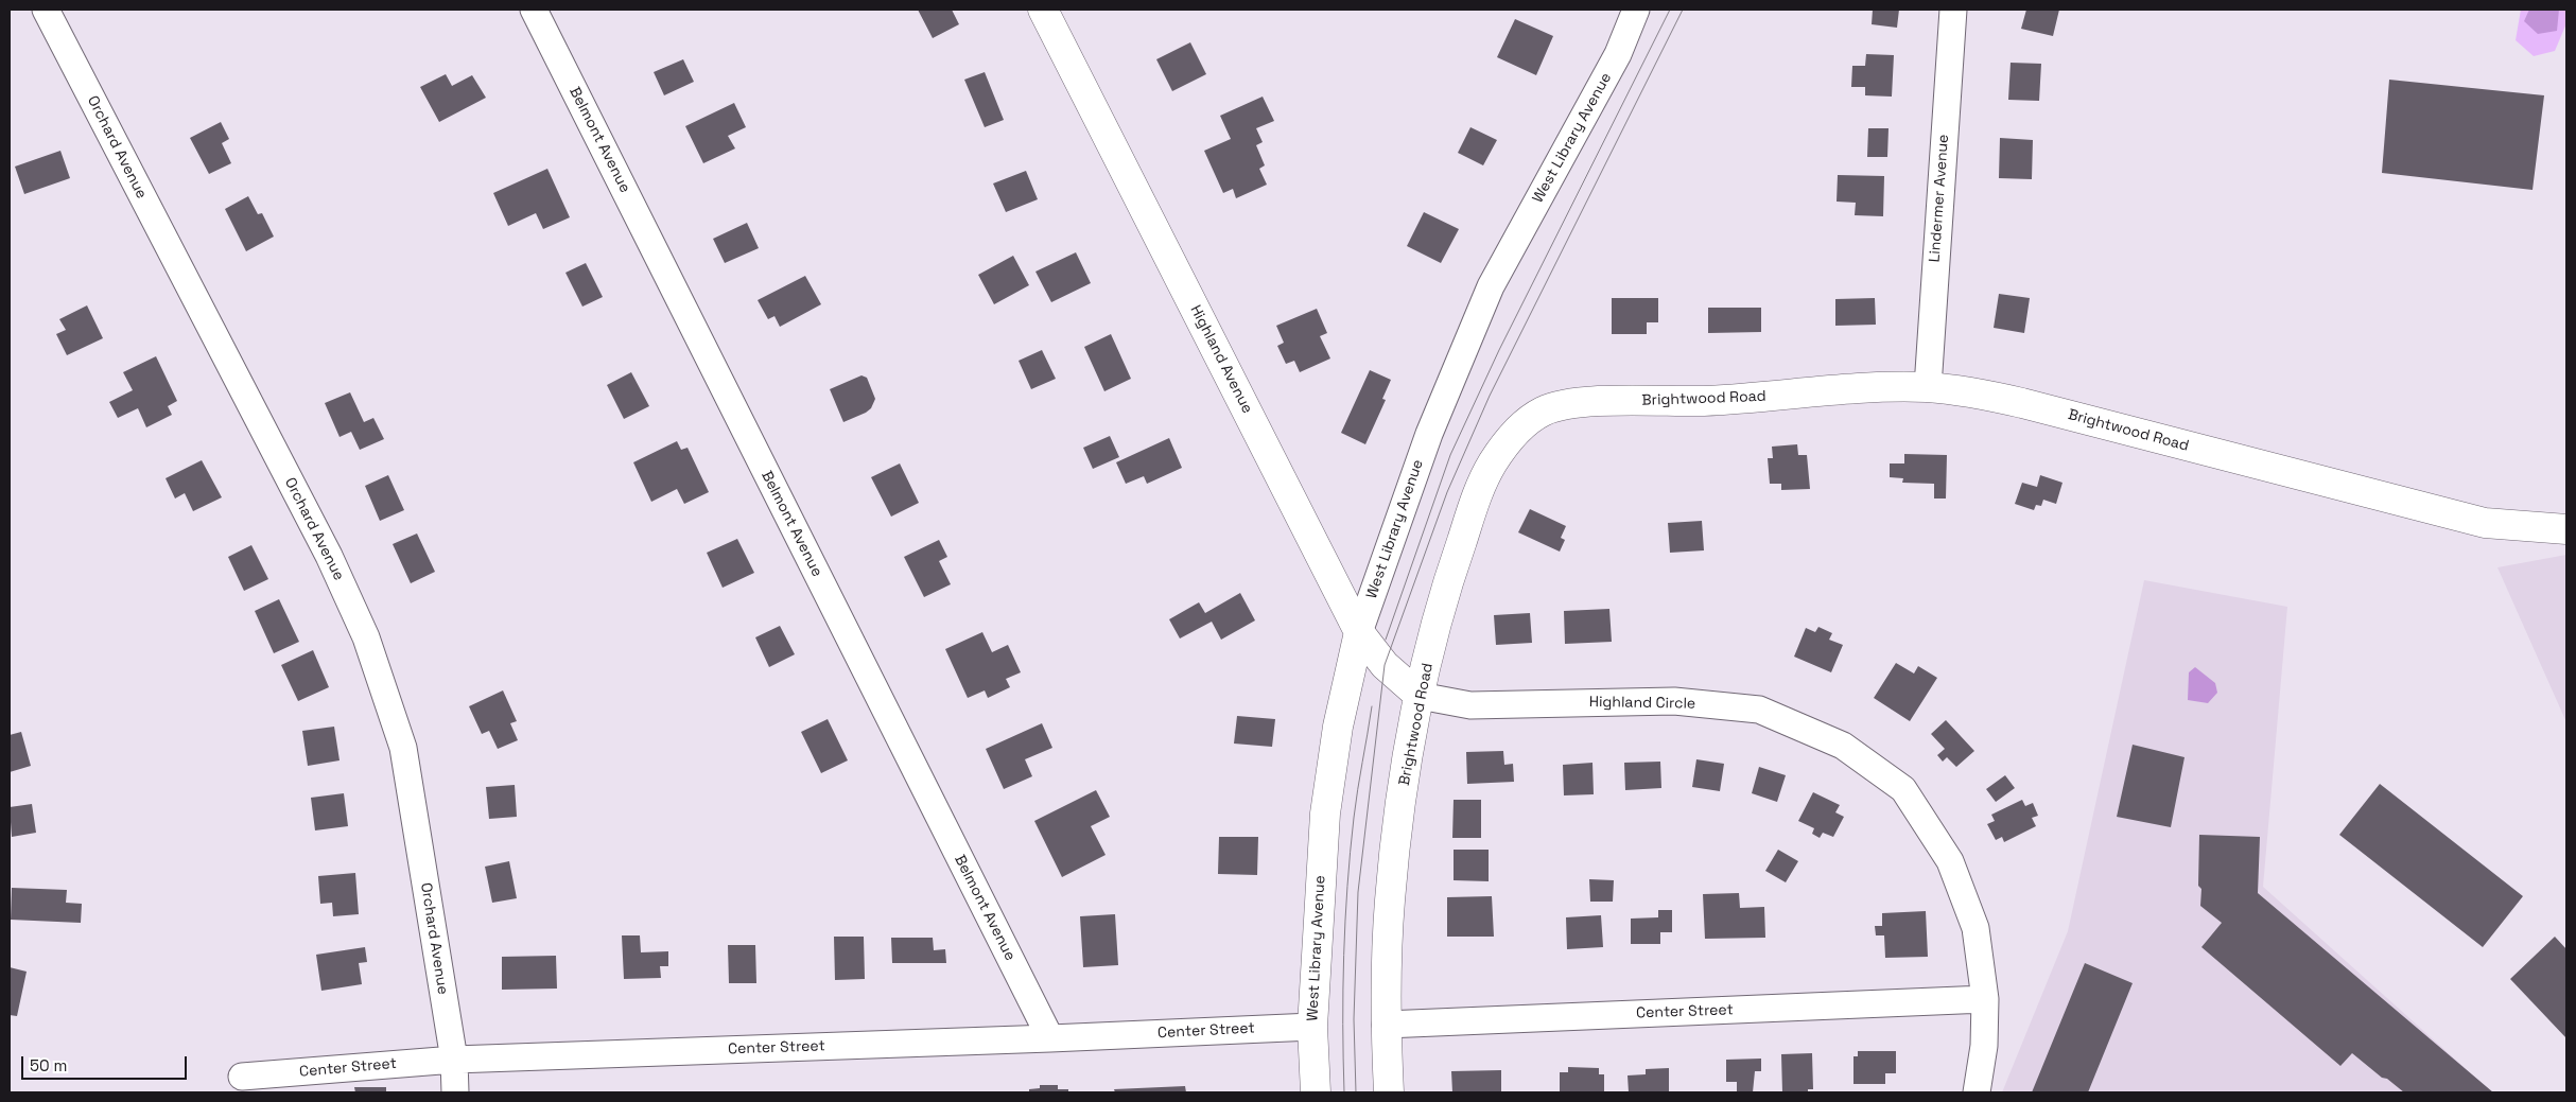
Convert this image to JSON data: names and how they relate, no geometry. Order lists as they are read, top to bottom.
{
  "streets": {
    "street": [
      "West Library Avenue",
      "Belmont Avenue",
      "Orchard Avenue",
      "Lindermer Avenue",
      "Highland Avenue",
      "Brightwood Road",
      "Highland Circle",
      "Center Street"
    ]
  },
  "crossings": [
    ["West Library Avenue", "Highland Avenue"],
    ["West Library Avenue", "Center Street"],
    ["Belmont Avenue", "Center Street"],
    ["Orchard Avenue", "Center Street"],
    ["Lindermer Avenue", "Brightwood Road"],
    ["Highland Avenue", "Brightwood Road"],
    ["Highland Avenue", "Highland Circle"],
    ["Brightwood Road", "Highland Circle"],
    ["Brightwood Road", "Center Street"],
    ["Highland Circle", "Center Street"]
  ],
  "scale_bar": "50 m"
}
